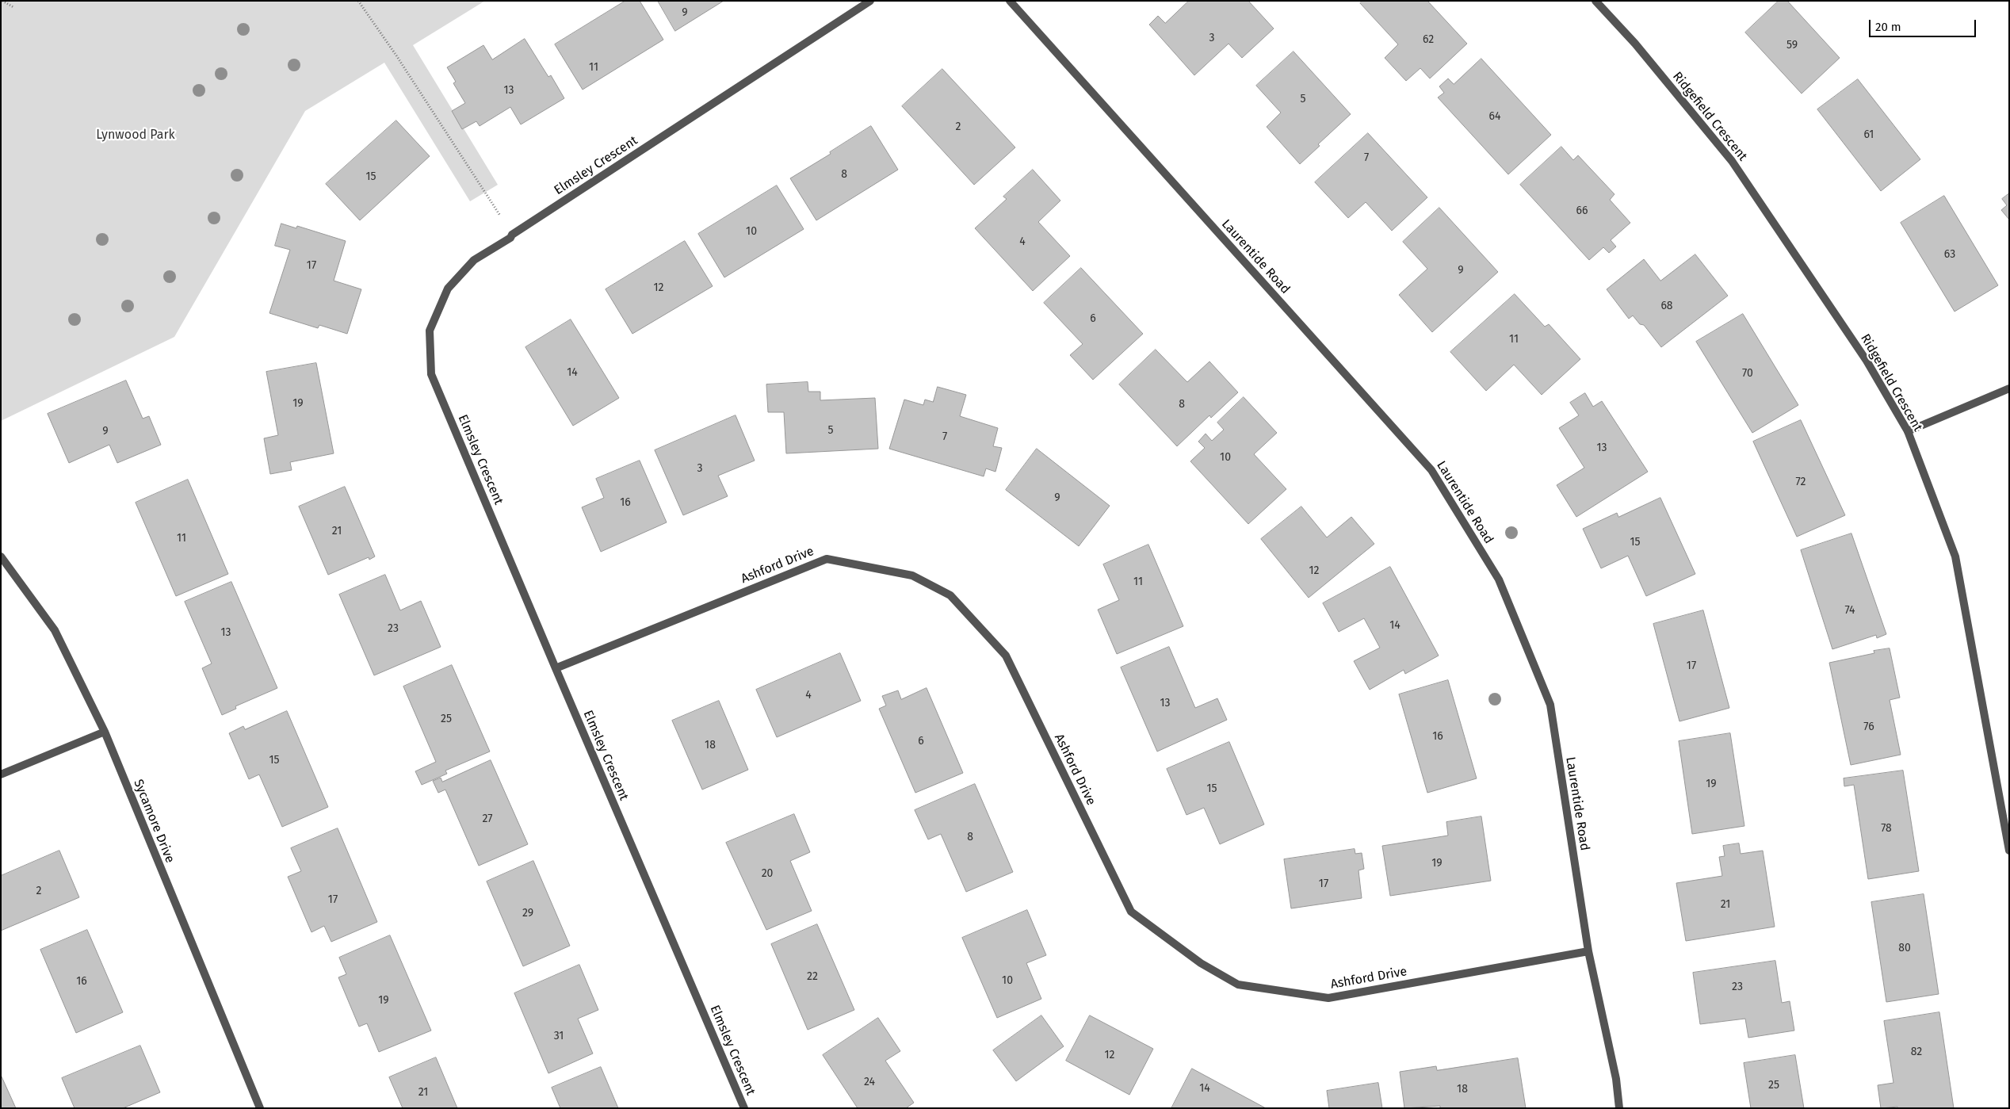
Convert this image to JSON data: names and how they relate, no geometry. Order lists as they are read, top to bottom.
{
  "streets": {
    "street": [
      "Ridgefield Crescent",
      "Elmsley Crescent",
      "Laurentide Road",
      "Ashford Drive",
      "Sycamore Drive"
    ]
  },
  "crossings": [
    ["Elmsley Crescent", "Ashford Drive"],
    ["Laurentide Road", "Ashford Drive"]
  ],
  "parks": ["Lynwood Park"],
  "house_numbers": [
    "9",
    "3",
    "62",
    "59",
    "11",
    "13",
    "5",
    "64",
    "2",
    "61",
    "7",
    "8",
    "15",
    "66",
    "10",
    "4",
    "63",
    "17",
    "9",
    "12",
    "68",
    "6",
    "11",
    "14",
    "70",
    "19",
    "8",
    "5",
    "9",
    "7",
    "13",
    "10",
    "3",
    "72",
    "9",
    "16",
    "21",
    "11",
    "15",
    "12",
    "11",
    "74",
    "14",
    "23",
    "13",
    "17",
    "4",
    "13",
    "25",
    "76",
    "16",
    "6",
    "18",
    "15",
    "19",
    "15",
    "27",
    "78",
    "8",
    "19",
    "20",
    "17",
    "2",
    "17",
    "21",
    "29",
    "80",
    "22",
    "10",
    "16",
    "23",
    "19",
    "31",
    "82",
    "12",
    "24",
    "25",
    "14",
    "18",
    "21"
  ],
  "scale_bar": "20 m"
}
